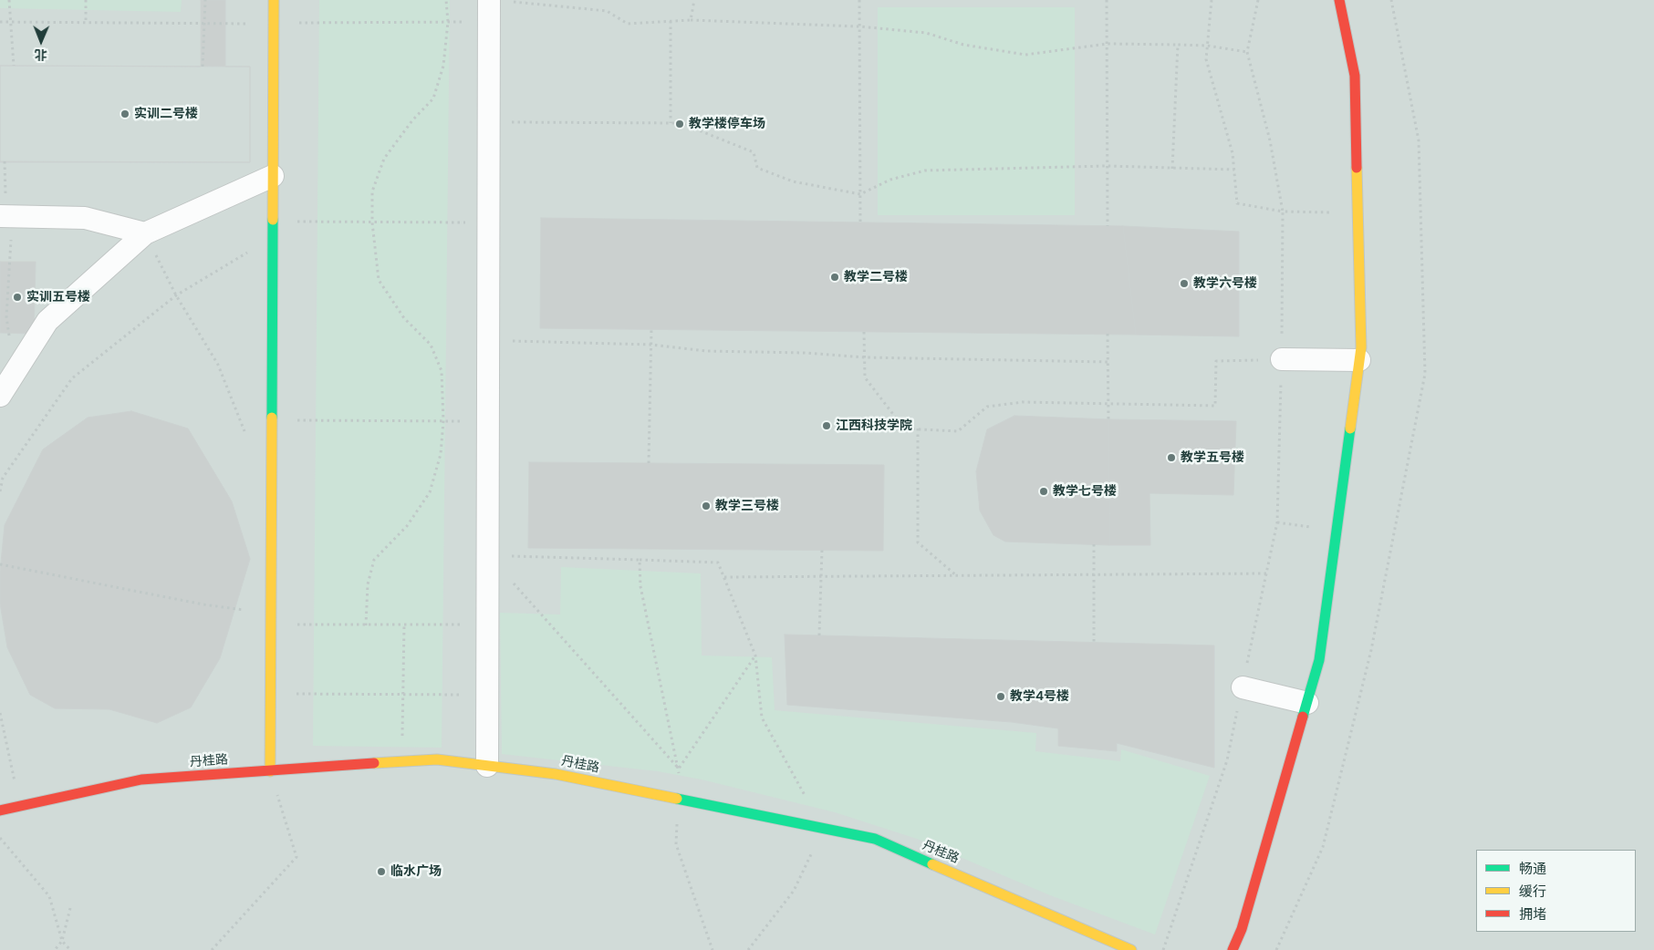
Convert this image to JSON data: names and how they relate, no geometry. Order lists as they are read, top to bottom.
{
  "streets": {
    "street": ["丹桂路"]
  },
  "places": [
    "实训二号楼",
    "教学楼停车场",
    "教学二号楼",
    "教学六号楼",
    "实训五号楼",
    "江西科技学院",
    "教学五号楼",
    "教学七号楼",
    "教学三号楼",
    "教学4号楼",
    "临水广场"
  ],
  "legend": ["畅通", "缓行", "拥堵"],
  "north": "bottom"
}
